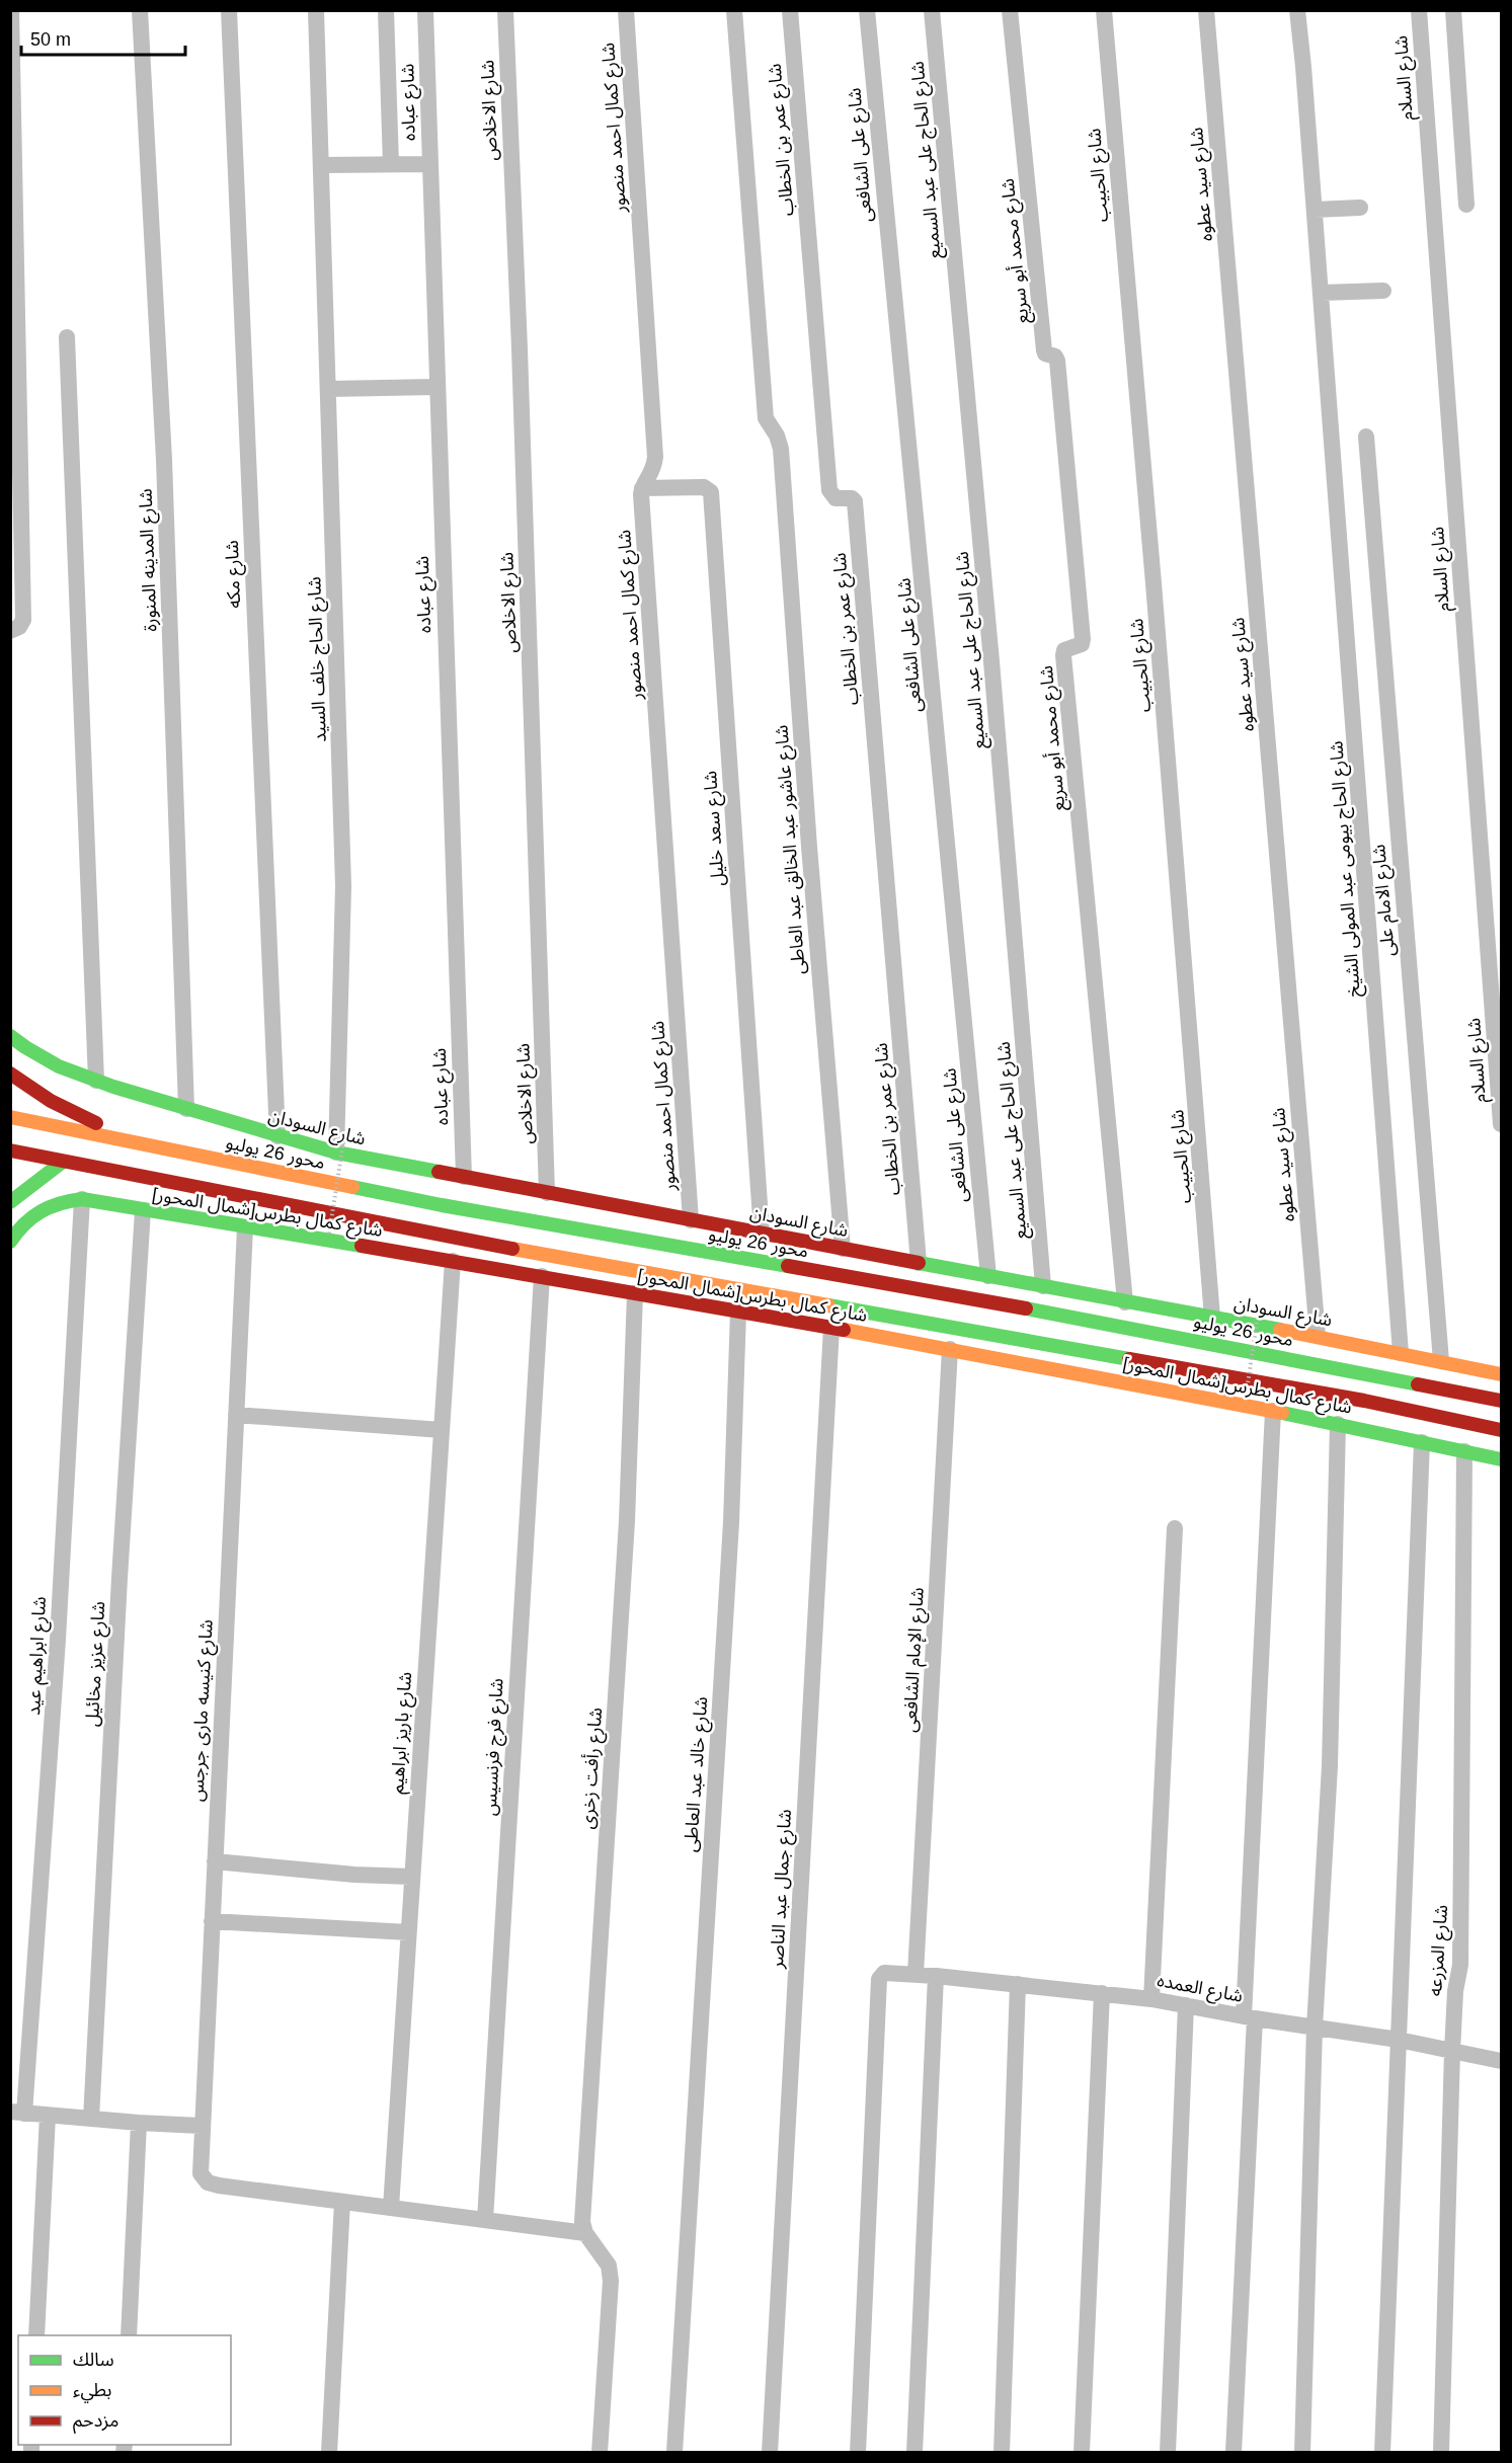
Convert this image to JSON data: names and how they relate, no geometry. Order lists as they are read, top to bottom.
{
  "streets": {
    "main road": ["شارع السودان", "محور 26 يوليو", "شارع كمال بطرس[شمال المحور]"],
    "street": [
      "شارع السلام",
      "شارع عباده",
      "شارع الاخلاص",
      "شارع كمال احمد منصور",
      "شارع عمر بن الخطاب",
      "شارع على الشافعى",
      "شارع الحاج على عبد السميع",
      "شارع الحبيب",
      "شارع سيد عطوه",
      "شارع محمد أبو سريع",
      "شارع المدينه المنورة",
      "شارع مكه",
      "شارع الحاج خلف السيد",
      "شارع سعد خليل",
      "شارع عاشور عبد الخالق عبد العاطى",
      "شارع الحاج بيومى عبد المولى الشيخ",
      "شارع الامام على",
      "شارع ابراهيم عيد",
      "شارع الإمام الشافعى",
      "شارع عزيز مخائيل",
      "شارع كنيسه مارى جرجس",
      "شارع باريز ابراهيم",
      "شارع فرج فرنسيس",
      "شارع رأفت زخرى",
      "شارع خالد عبد العاطى",
      "شارع جمال عبد الناصر",
      "شارع المزرعه",
      "شارع العمده"
    ]
  },
  "crossings": [
    ["شارع عباده", "شارع السودان"],
    ["شارع الاخلاص", "شارع السودان"],
    ["شارع كمال احمد منصور", "شارع سعد خليل"],
    ["شارع كمال احمد منصور", "شارع السودان"],
    ["شارع عمر بن الخطاب", "شارع السودان"],
    ["شارع على الشافعى", "شارع السودان"],
    ["شارع الحاج على عبد السميع", "شارع السودان"],
    ["شارع الحبيب", "شارع السودان"],
    ["شارع سيد عطوه", "شارع السودان"],
    ["شارع محمد أبو سريع", "شارع السودان"],
    ["شارع المدينه المنورة", "شارع السودان"],
    ["شارع مكه", "شارع السودان"],
    ["شارع الحاج خلف السيد", "شارع السودان"],
    ["شارع سعد خليل", "شارع السودان"],
    ["شارع عاشور عبد الخالق عبد العاطى", "شارع السودان"],
    ["شارع الحاج بيومى عبد المولى الشيخ", "شارع السودان"],
    ["شارع الامام على", "شارع السودان"],
    ["شارع كمال بطرس[شمال المحور]", "شارع ابراهيم عيد"],
    ["شارع كمال بطرس[شمال المحور]", "شارع الإمام الشافعى"],
    ["شارع كمال بطرس[شمال المحور]", "شارع عزيز مخائيل"],
    ["شارع كمال بطرس[شمال المحور]", "شارع كنيسه مارى جرجس"],
    ["شارع كمال بطرس[شمال المحور]", "شارع باريز ابراهيم"],
    ["شارع كمال بطرس[شمال المحور]", "شارع فرج فرنسيس"],
    ["شارع كمال بطرس[شمال المحور]", "شارع رأفت زخرى"],
    ["شارع كمال بطرس[شمال المحور]", "شارع خالد عبد العاطى"],
    ["شارع كمال بطرس[شمال المحور]", "شارع جمال عبد الناصر"],
    ["شارع كمال بطرس[شمال المحور]", "شارع المزرعه"],
    ["شارع الإمام الشافعى", "شارع العمده"],
    ["شارع المزرعه", "شارع العمده"]
  ],
  "legend": ["سالك", "بطيء", "مزدحم"],
  "scale_bar": "50 m"
}
